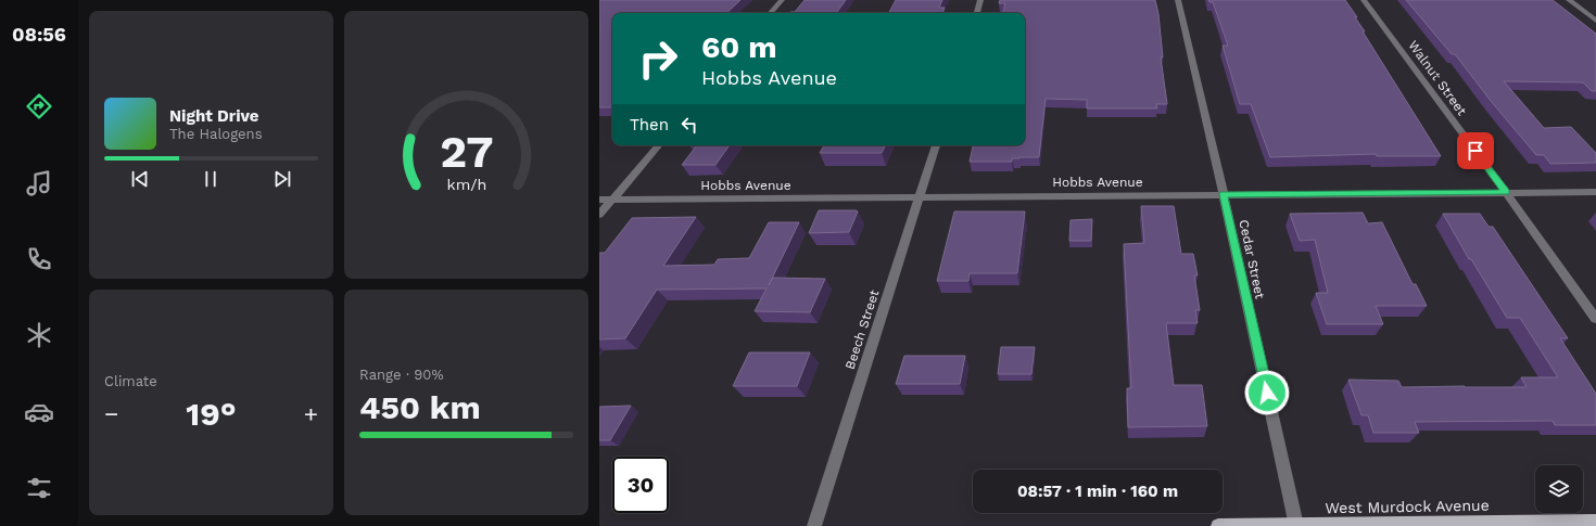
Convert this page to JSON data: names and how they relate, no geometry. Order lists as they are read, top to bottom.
{
  "streets": {
    "main road": ["West Murdock Avenue"],
    "street": [
      "Walnut Street",
      "Hobbs Avenue",
      "Cedar Street",
      "Beech Street"
    ]
  },
  "crossings": [
    ["Walnut Street", "Hobbs Avenue"],
    ["Hobbs Avenue", "Cedar Street"],
    ["Hobbs Avenue", "Beech Street"],
    ["Cedar Street", "West Murdock Avenue"]
  ],
  "page": {
    "tabs": "08:56",
    "turn": ["60 m", "Hobbs Avenue"],
    "song": ["Night Drive", "The Halogens"],
    "then": "Then",
    "tile": [
      "Climate",
      ["Range · 90%", "450 km"]
    ],
    "heat": ["−", "19°", "+"],
    "limit": "30",
    "trip": "08:57 · 1 min · 160 m",
    "gauge": ["27", "km/h"]
  }
}
